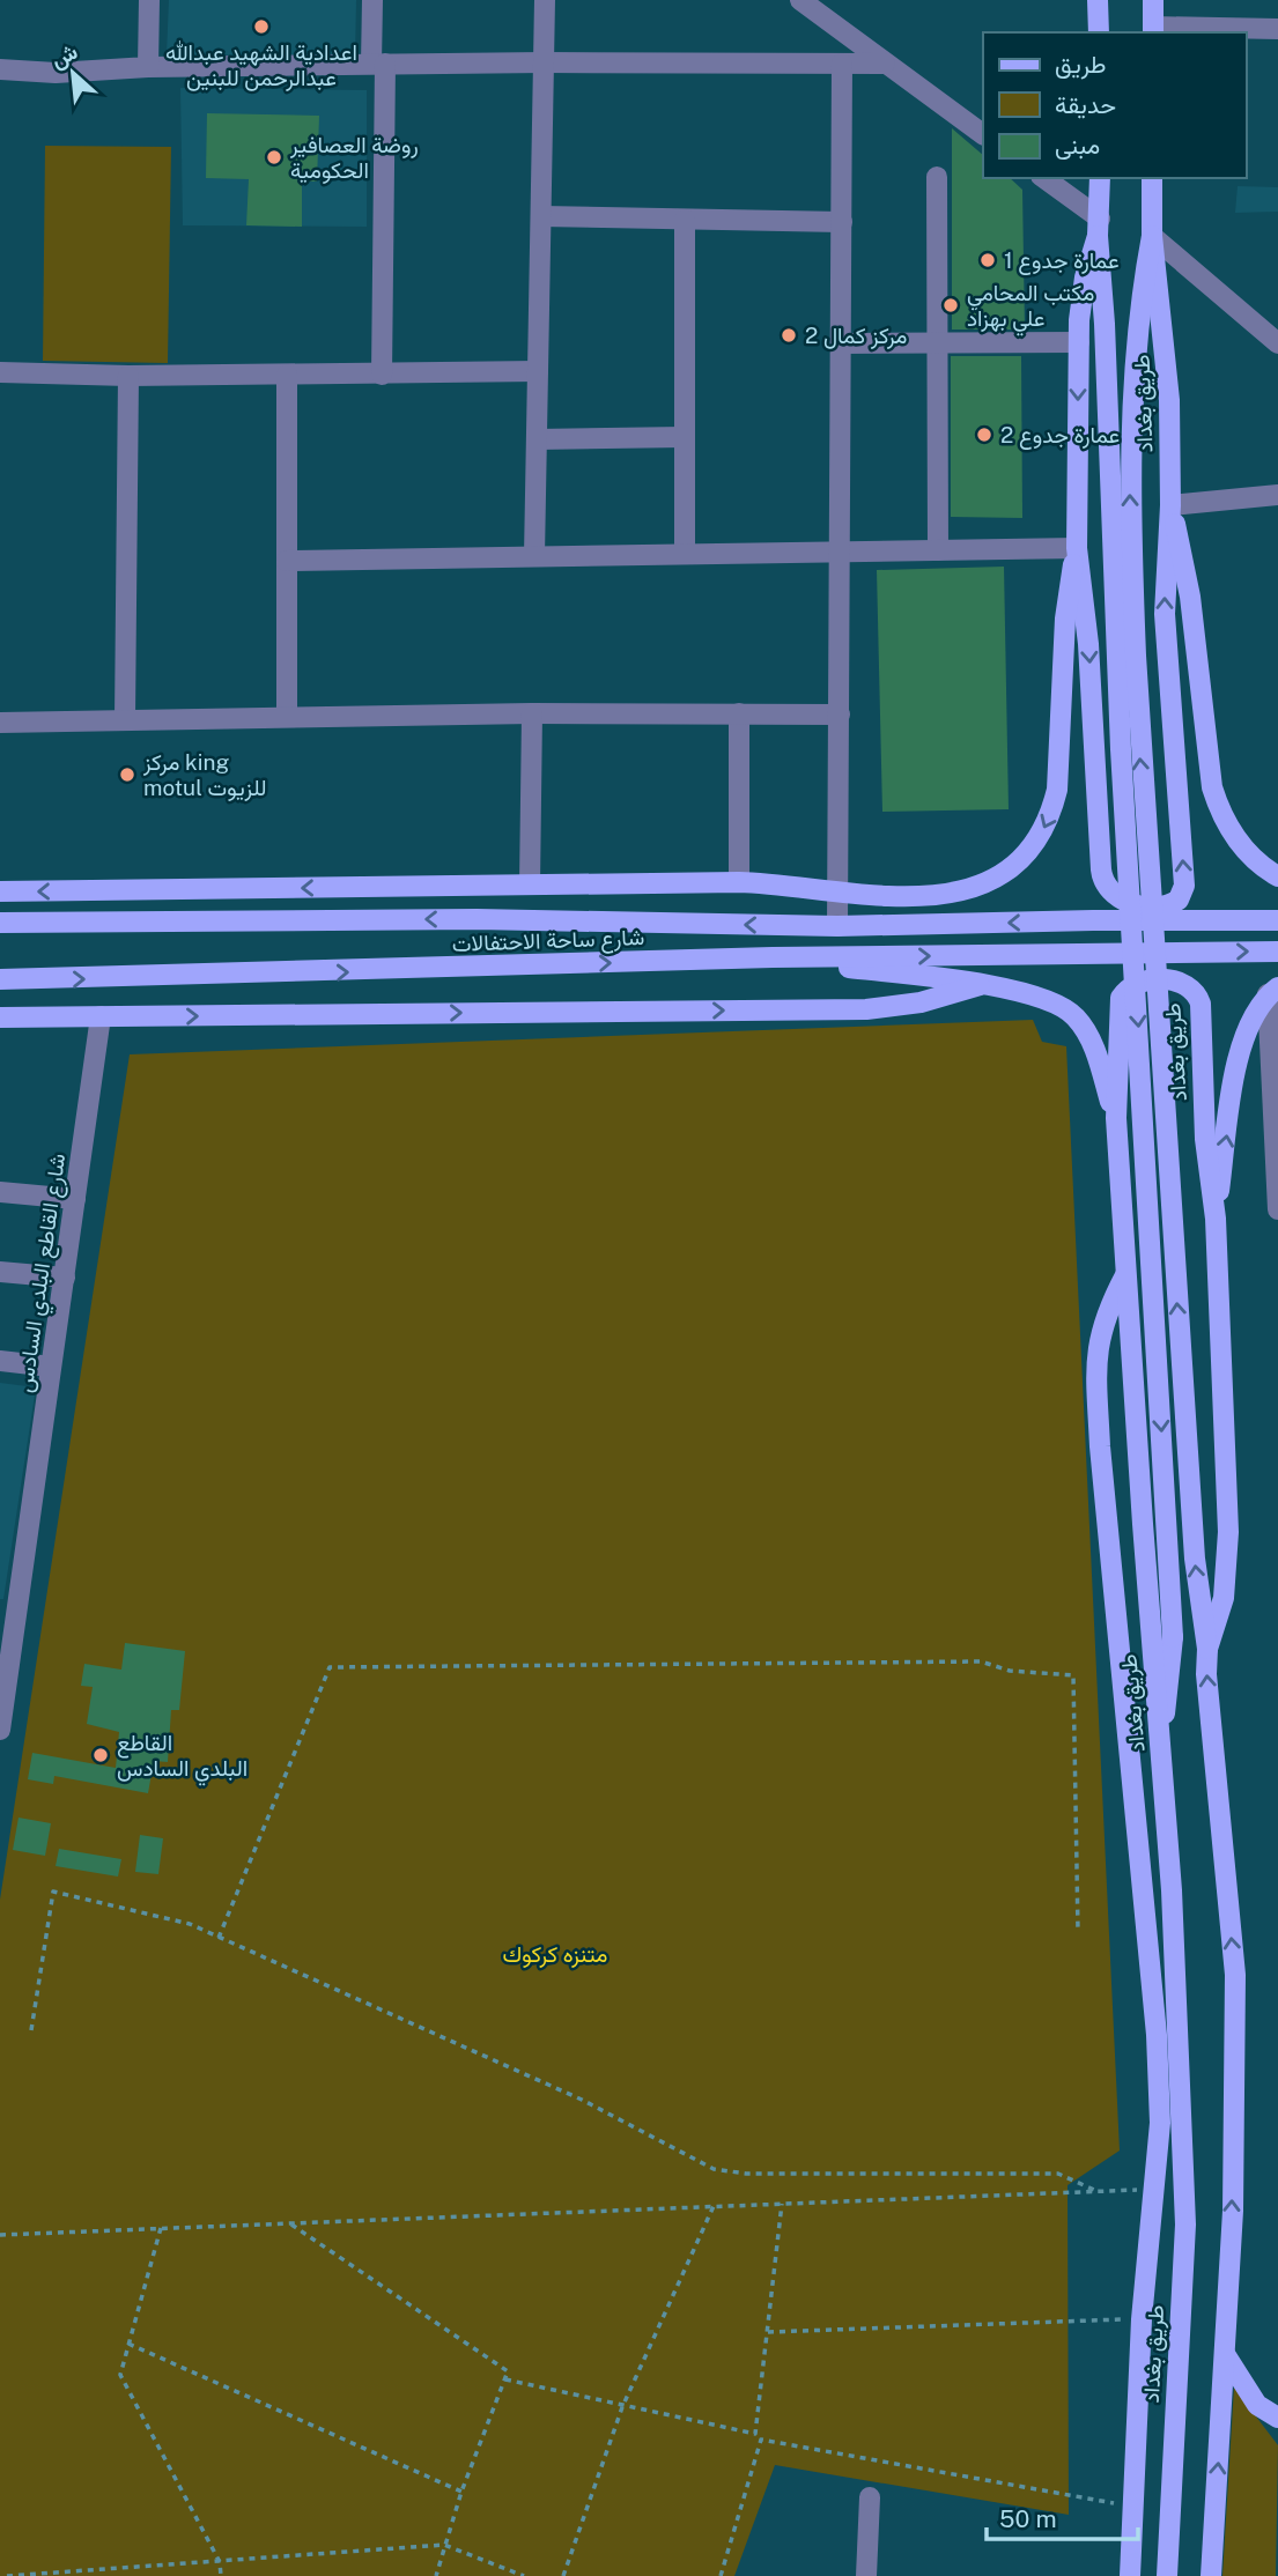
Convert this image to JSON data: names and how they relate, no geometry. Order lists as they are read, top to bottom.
{
  "streets": {
    "main road": ["طريق بغداد", "شارع ساحة الاحتفالات"],
    "street": ["شارع القاطع البلدي السادس"]
  },
  "parks": ["متنزه كركوك"],
  "places": [
    "اعدادية الشهيد عبدالله عبدالرحمن للبنين",
    "روضة العصافير الحكومية",
    "عمارة جدوع 1",
    "مكتب المحامي علي بهزاد",
    "مركز كمال 2",
    "عمارة جدوع 2",
    "مركز king motul للزيوت",
    "القاطع البلدي السادس"
  ],
  "legend": ["طريق", "حديقة", "مبنى"],
  "scale_bar": "50 m",
  "north": "top left"
}
